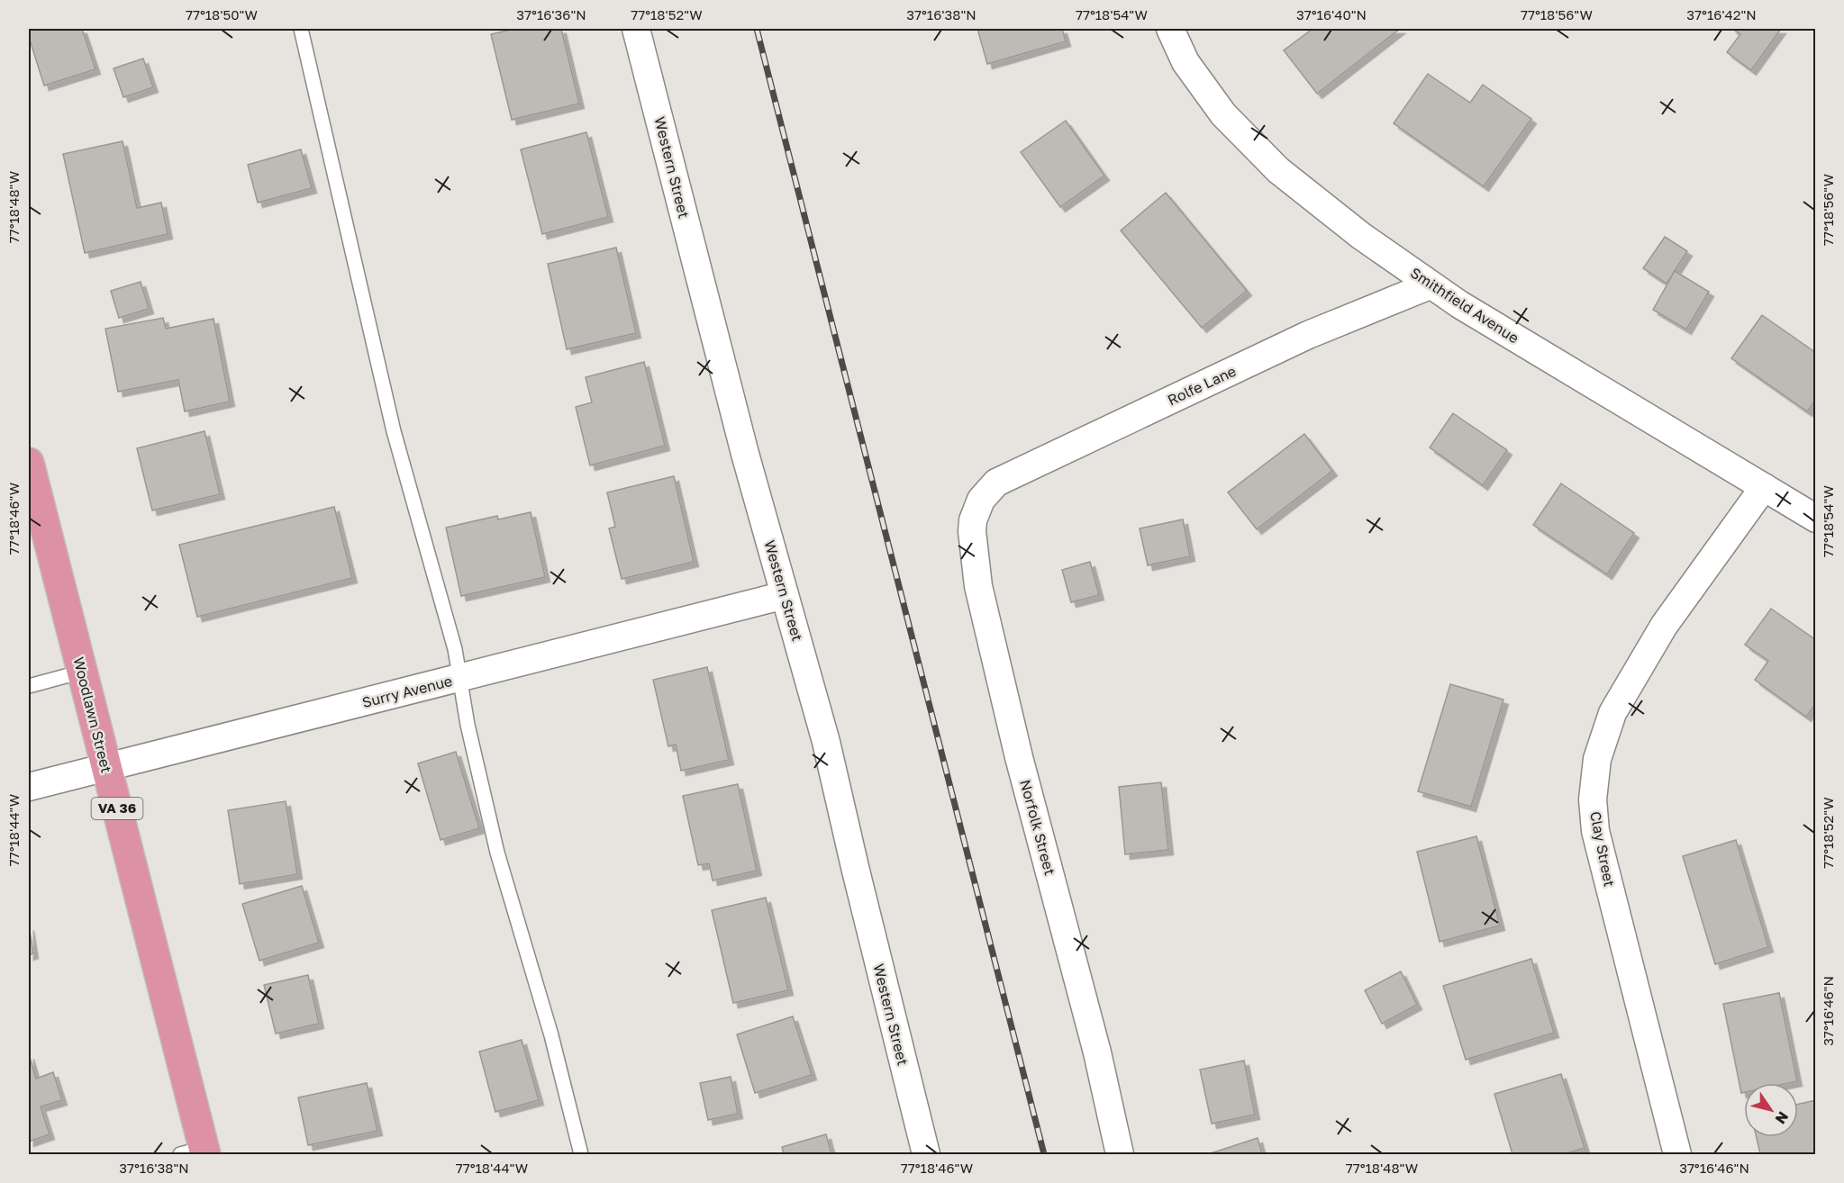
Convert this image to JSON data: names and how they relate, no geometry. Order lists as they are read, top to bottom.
{
  "streets": {
    "highway": ["Woodlawn Street", "VA 36"],
    "street": [
      "Western Street",
      "Smithfield Avenue",
      "Rolfe Lane",
      "Surry Avenue",
      "Norfolk Street",
      "Clay Street"
    ]
  },
  "crossings": [
    ["Western Street", "Surry Avenue"],
    ["Smithfield Avenue", "Rolfe Lane"],
    ["Smithfield Avenue", "Clay Street"],
    ["Rolfe Lane", "Norfolk Street"],
    ["Surry Avenue", "Woodlawn Street"]
  ],
  "north": "bottom right",
  "coordinates": [
    "77°18'50\"W",
    "37°16'36\"N",
    "77°18'52\"W",
    "37°16'38\"N",
    "77°18'54\"W",
    "37°16'40\"N",
    "77°18'56\"W",
    "37°16'42\"N",
    "77°18'48\"W",
    "77°18'46\"W",
    "77°18'44\"W",
    "37°16'46\"N"
  ]
}
